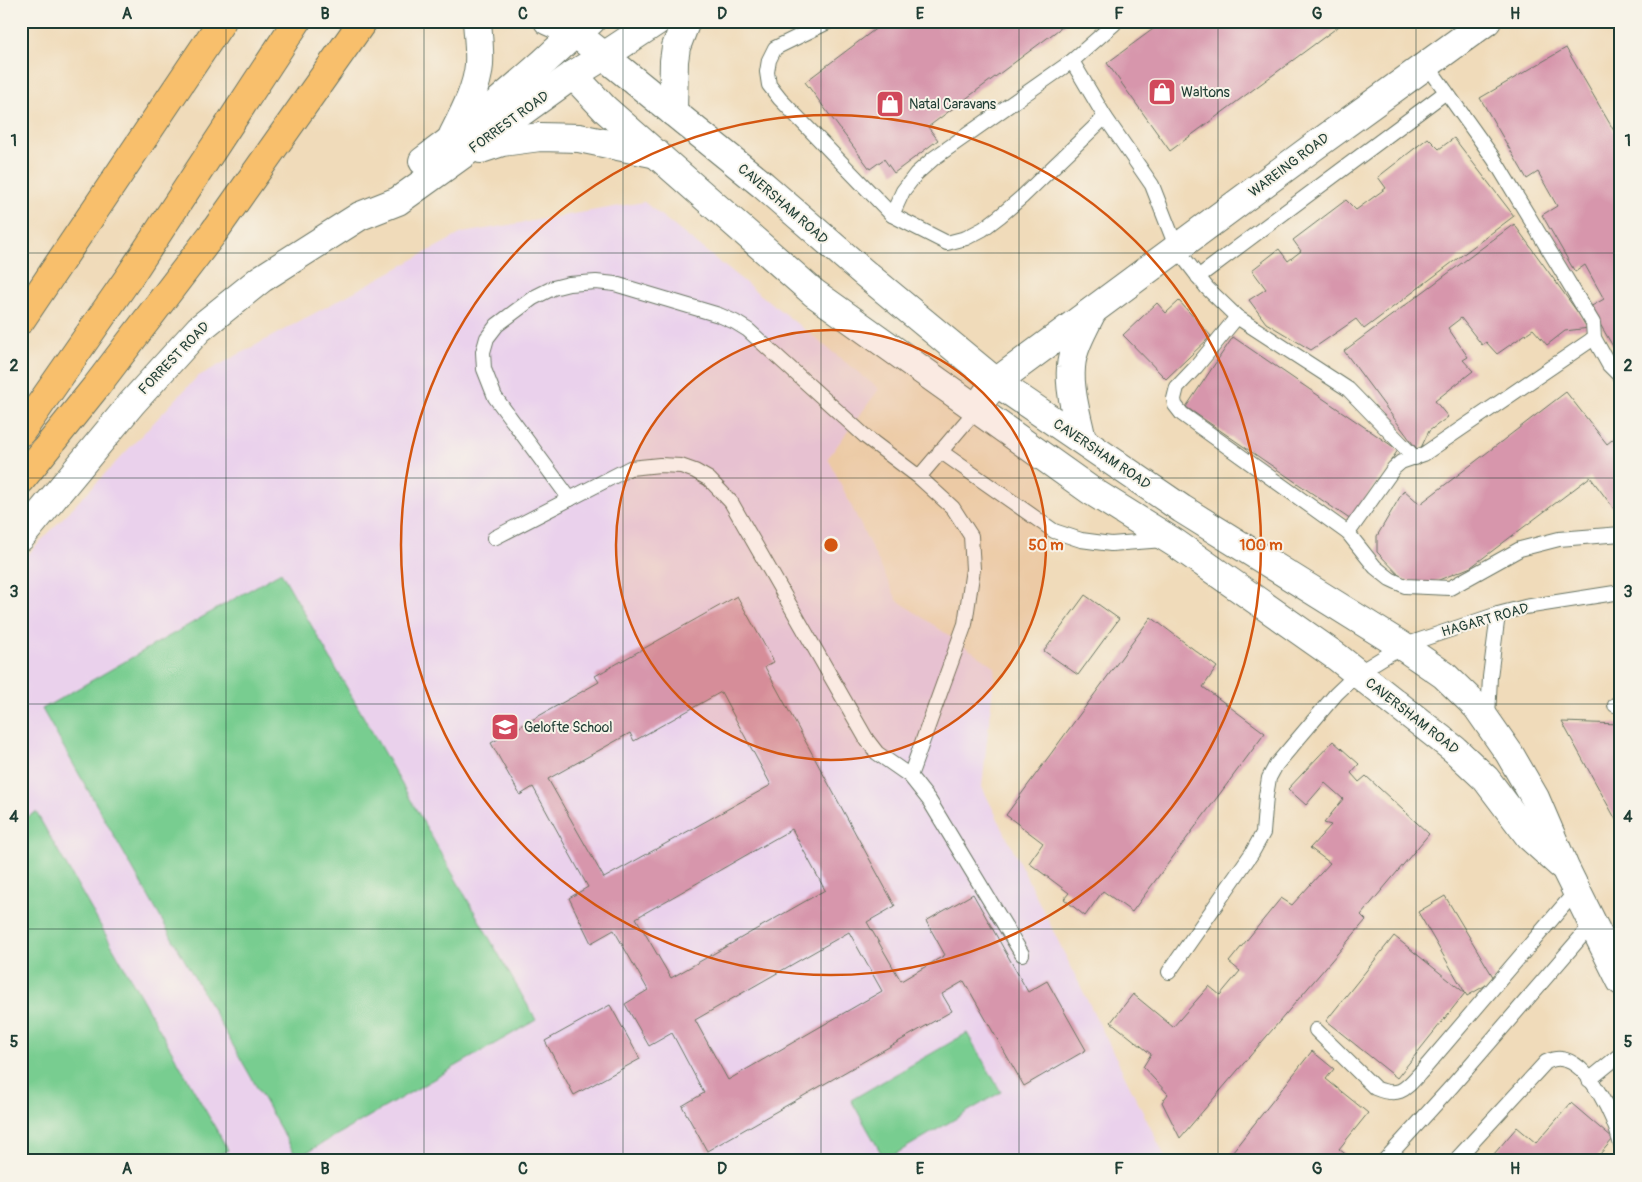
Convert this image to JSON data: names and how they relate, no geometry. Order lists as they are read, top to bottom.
{
  "streets": {
    "street": ["FORREST ROAD", "WAREING ROAD", "CAVERSHAM ROAD"],
    "lane": ["HAGART ROAD"]
  },
  "crossings": [
    ["FORREST ROAD", "CAVERSHAM ROAD"],
    ["WAREING ROAD", "CAVERSHAM ROAD"],
    ["CAVERSHAM ROAD", "HAGART ROAD"]
  ],
  "places": {
    "shop": ["Waltons", "Natal Caravans"],
    "school or university": ["Gelofte School"]
  },
  "grid": {
    "columns": [
      "A",
      "B",
      "C",
      "D",
      "E",
      "F",
      "G",
      "H"
    ],
    "rows": [
      "1",
      "2",
      "3",
      "4",
      "5"
    ]
  },
  "rings": ["50 m", "100 m"]
}
